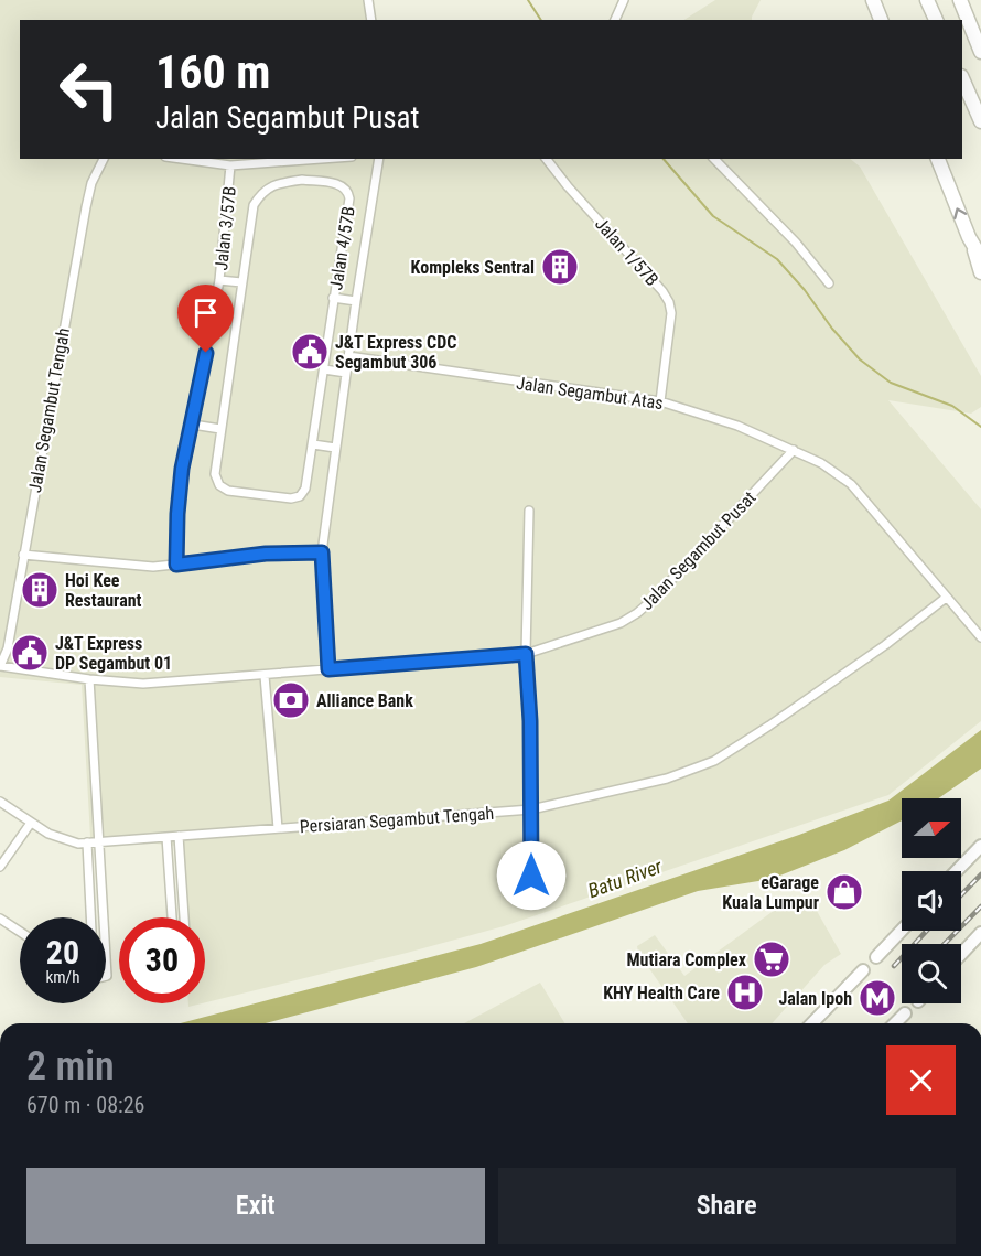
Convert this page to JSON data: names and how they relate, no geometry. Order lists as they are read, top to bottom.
{
  "streets": {
    "street": [
      "Jalan 3/57B",
      "Jalan 4/57B",
      "Jalan 1/57B",
      "Jalan Segambut Atas",
      "Jalan Segambut Tengah",
      "Jalan Segambut Pusat",
      "Persiaran Segambut Tengah"
    ]
  },
  "crossings": [
    ["Jalan 1/57B", "Jalan Segambut Atas"],
    ["Jalan Segambut Atas", "Jalan Segambut Pusat"],
    ["Jalan Segambut Atas", "Persiaran Segambut Tengah"],
    ["Jalan Segambut Tengah", "Jalan Segambut Pusat"]
  ],
  "water": ["Batu River"],
  "places": {
    "building": ["Kompleks Sentral", "Hoi Kee Restaurant"],
    "public building": ["J&T Express CDC Segambut 306", "J&T Express DP Segambut 01"],
    "bank": ["Alliance Bank"],
    "shop": ["eGarage Kuala Lumpur"],
    "supermarket": ["Mutiara Complex"],
    "hospital": ["KHY Health Care"],
    "metro station": ["Jalan Ipoh"]
  },
  "north": "right",
  "page": {
    "turn": ["160 m", "Jalan Segambut Pusat"],
    "speed": "20 km/h",
    "limit": "30",
    "heading": ["2 min", "670 m · 08:26"],
    "buttons": ["Exit", "Share"]
  }
}
